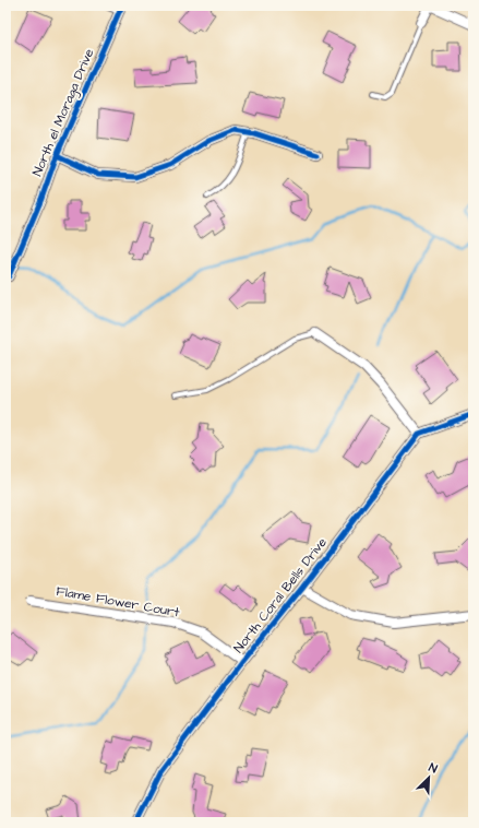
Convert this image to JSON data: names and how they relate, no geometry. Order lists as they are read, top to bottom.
{
  "streets": {
    "street": ["North el Moraga Drive", "North Coral Bells Drive", "Flame Flower Court"]
  },
  "crossings": [
    ["North Coral Bells Drive", "Flame Flower Court"]
  ],
  "north": "top right"
}
